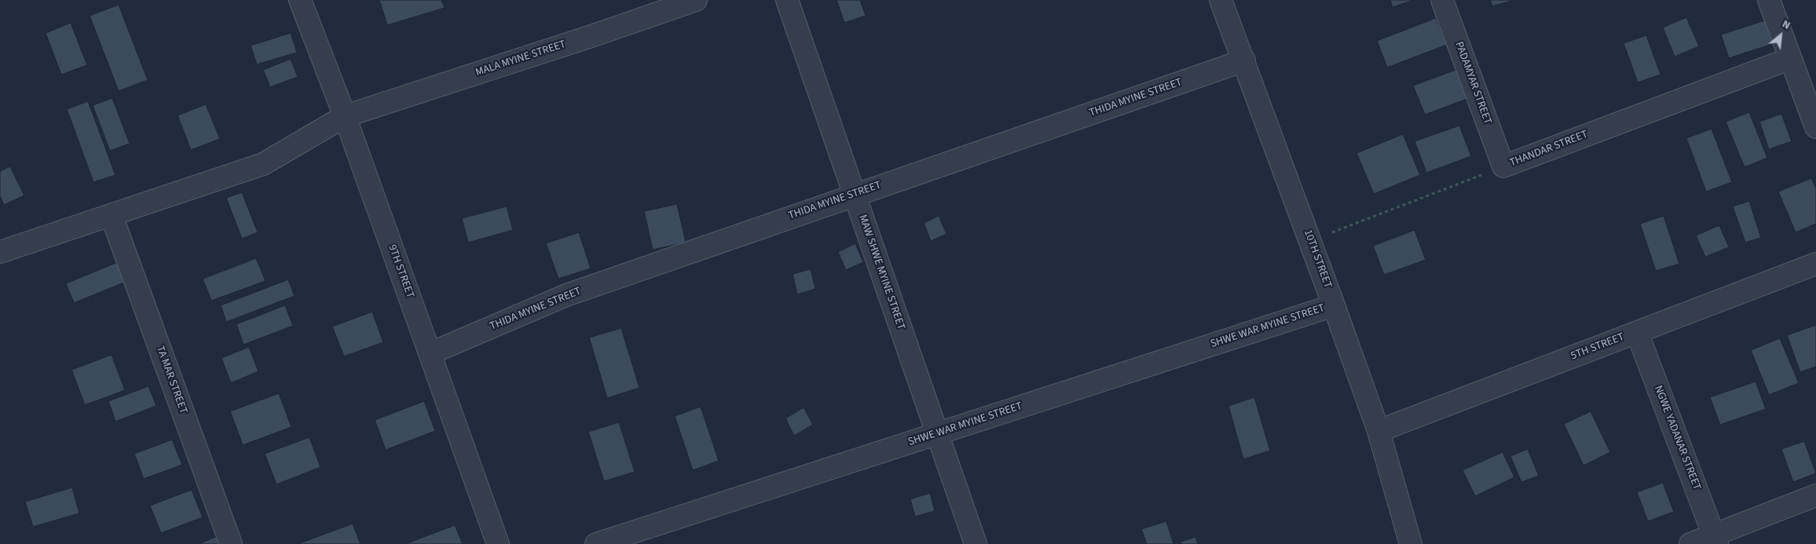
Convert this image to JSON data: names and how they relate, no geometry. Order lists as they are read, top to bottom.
{
  "streets": {
    "street": [
      "MALA MYINE STREET",
      "PADAMYAR STREET",
      "THIDA MYINE STREET",
      "THANDAR STREET",
      "10TH STREET",
      "9TH STREET",
      "MAW SHWE MYINE STREET",
      "SHWE WAR MYINE STREET",
      "5TH STREET",
      "TA MAR STREET",
      "NGWE YADANAR STREET"
    ]
  },
  "crossings": [
    ["MALA MYINE STREET", "9TH STREET"],
    ["MALA MYINE STREET", "TA MAR STREET"],
    ["PADAMYAR STREET", "THANDAR STREET"],
    ["THIDA MYINE STREET", "10TH STREET"],
    ["THIDA MYINE STREET", "9TH STREET"],
    ["THIDA MYINE STREET", "MAW SHWE MYINE STREET"],
    ["THANDAR STREET", "10TH STREET"],
    ["10TH STREET", "SHWE WAR MYINE STREET"],
    ["10TH STREET", "5TH STREET"],
    ["MAW SHWE MYINE STREET", "SHWE WAR MYINE STREET"],
    ["5TH STREET", "NGWE YADANAR STREET"]
  ],
  "north": "top right"
}
